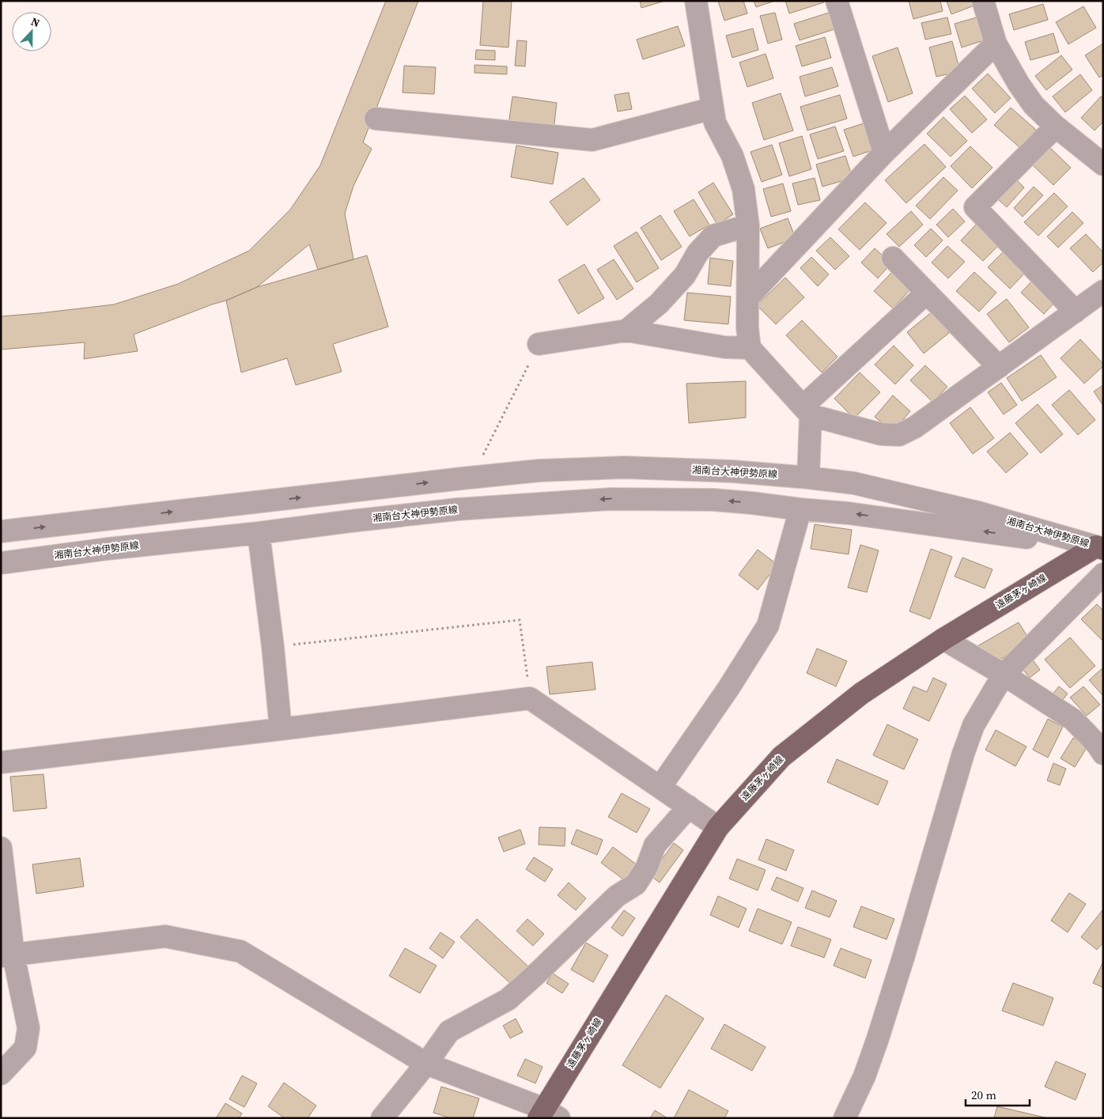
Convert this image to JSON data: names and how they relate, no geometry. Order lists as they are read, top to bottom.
{
  "streets": {
    "main road": ["遠藤茅ヶ崎線"],
    "street": ["湘南台大神伊勢原線"]
  },
  "crossings": [
    ["湘南台大神伊勢原線", "遠藤茅ヶ崎線"]
  ],
  "scale_bar": "20 m",
  "north": "top"
}
